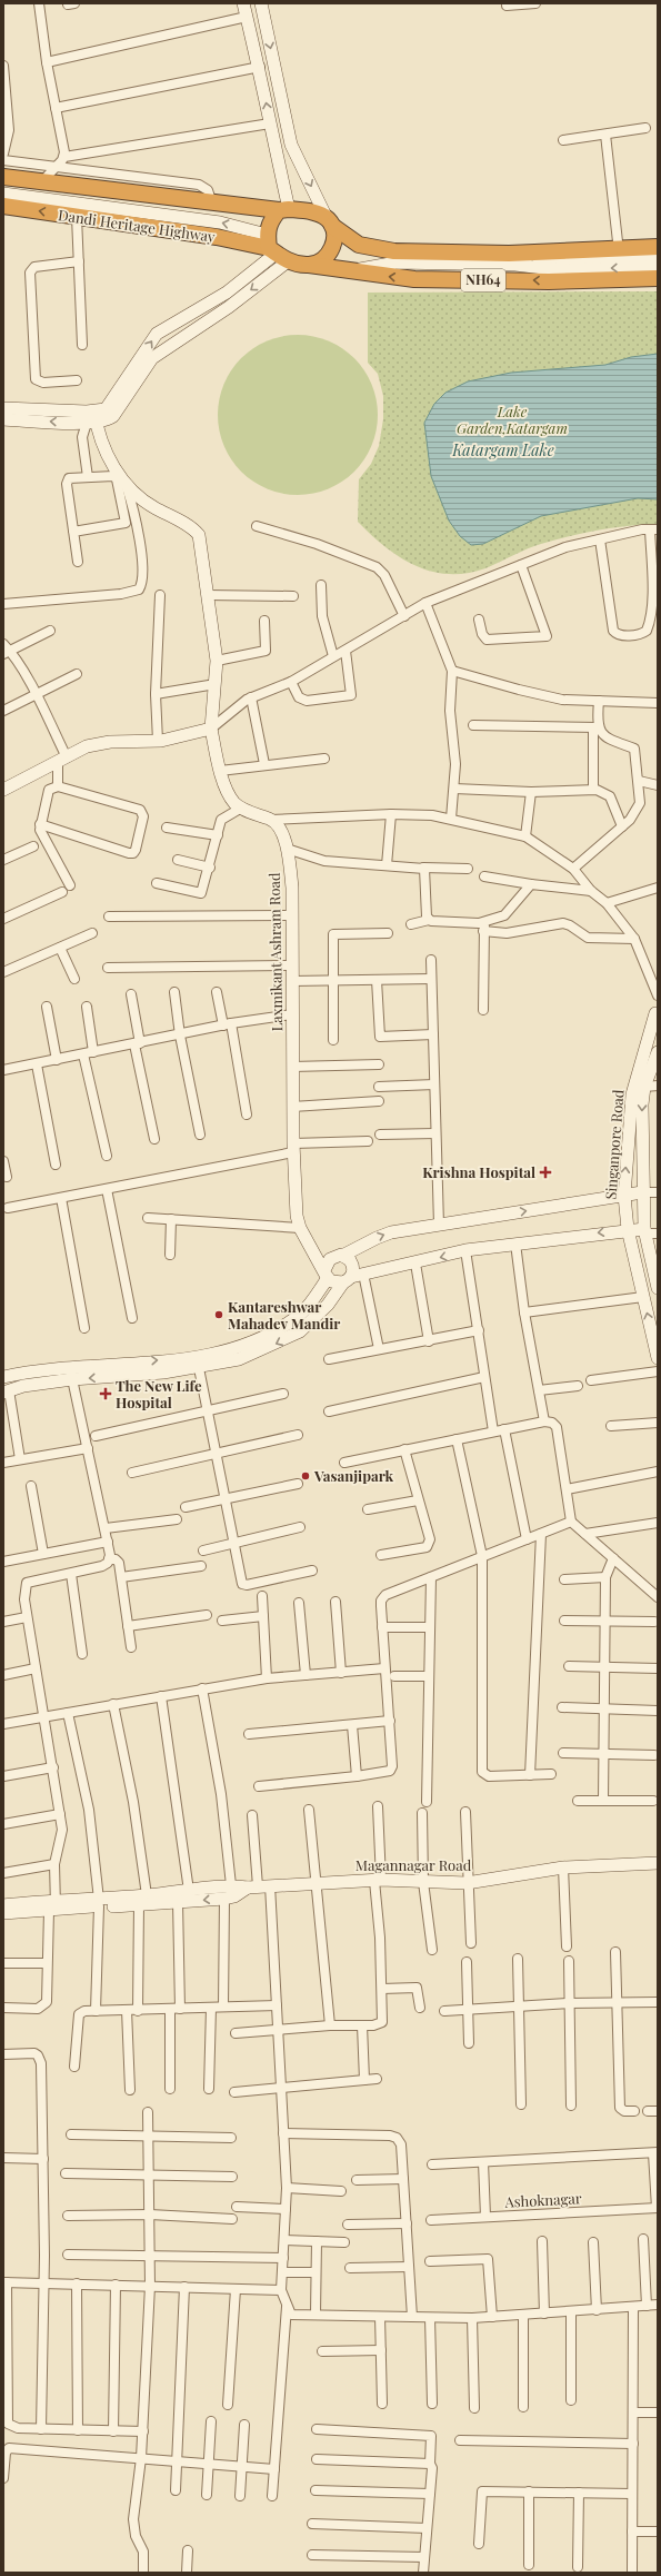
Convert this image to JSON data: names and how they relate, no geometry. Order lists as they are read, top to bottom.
{
  "streets": {
    "highway": ["Dandi Heritage Highway", "NH64"],
    "street": [
      "Laxmikant Ashram Road",
      "Singanpore Road",
      "Magannagar Road",
      "Ashoknagar"
    ]
  },
  "crossings": [
    ["Dandi Heritage Highway", "NH64"]
  ],
  "water": ["Katargam Lake"],
  "parks": ["Lake Garden,Katargam"],
  "places": {
    "health": ["Krishna Hospital", "The New Life Hospital"],
    "other": ["Kantareshwar Mahadev Mandir", "Vasanjipark"]
  }
}
